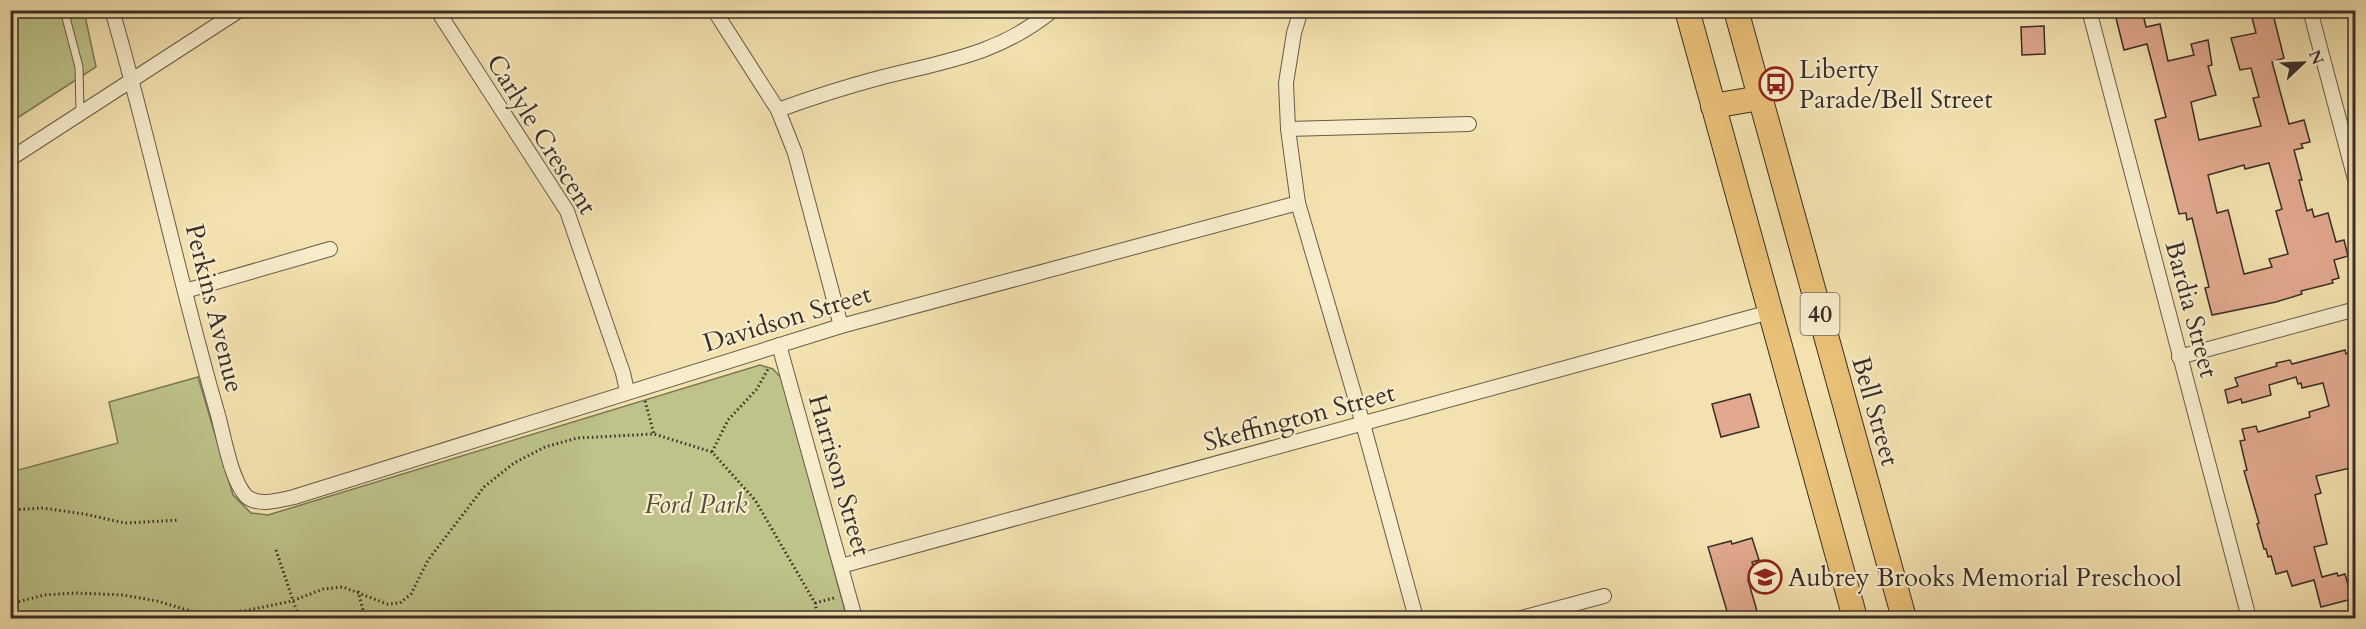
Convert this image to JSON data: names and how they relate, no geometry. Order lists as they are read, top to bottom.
{
  "streets": {
    "highway": ["40", "Bell Street"],
    "street": [
      "Carlyle Crescent",
      "Perkins Avenue",
      "Bardia Street",
      "Davidson Street",
      "Skeffington Street",
      "Harrison Street"
    ]
  },
  "crossings": [
    ["Carlyle Crescent", "Davidson Street"],
    ["Perkins Avenue", "Davidson Street"],
    ["40", "Skeffington Street"],
    ["Davidson Street", "Harrison Street"],
    ["Skeffington Street", "Harrison Street"]
  ],
  "parks": ["Ford Park"],
  "places": {
    "bus stop": ["Liberty Parade/Bell Street"],
    "school or university": ["Aubrey Brooks Memorial Preschool"]
  },
  "north": "top right"
}
